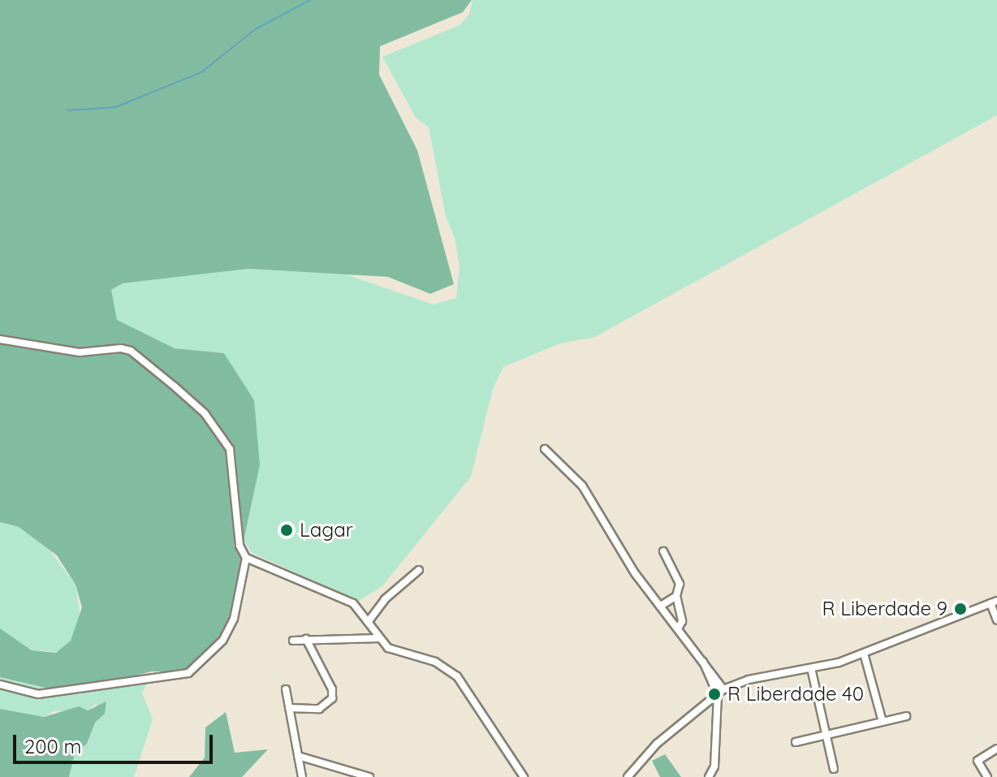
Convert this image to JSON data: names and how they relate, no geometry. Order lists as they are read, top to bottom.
{
  "places": ["Lagar", "R Liberdade 9", "R Liberdade 40"],
  "scale_bar": "200 m"
}
